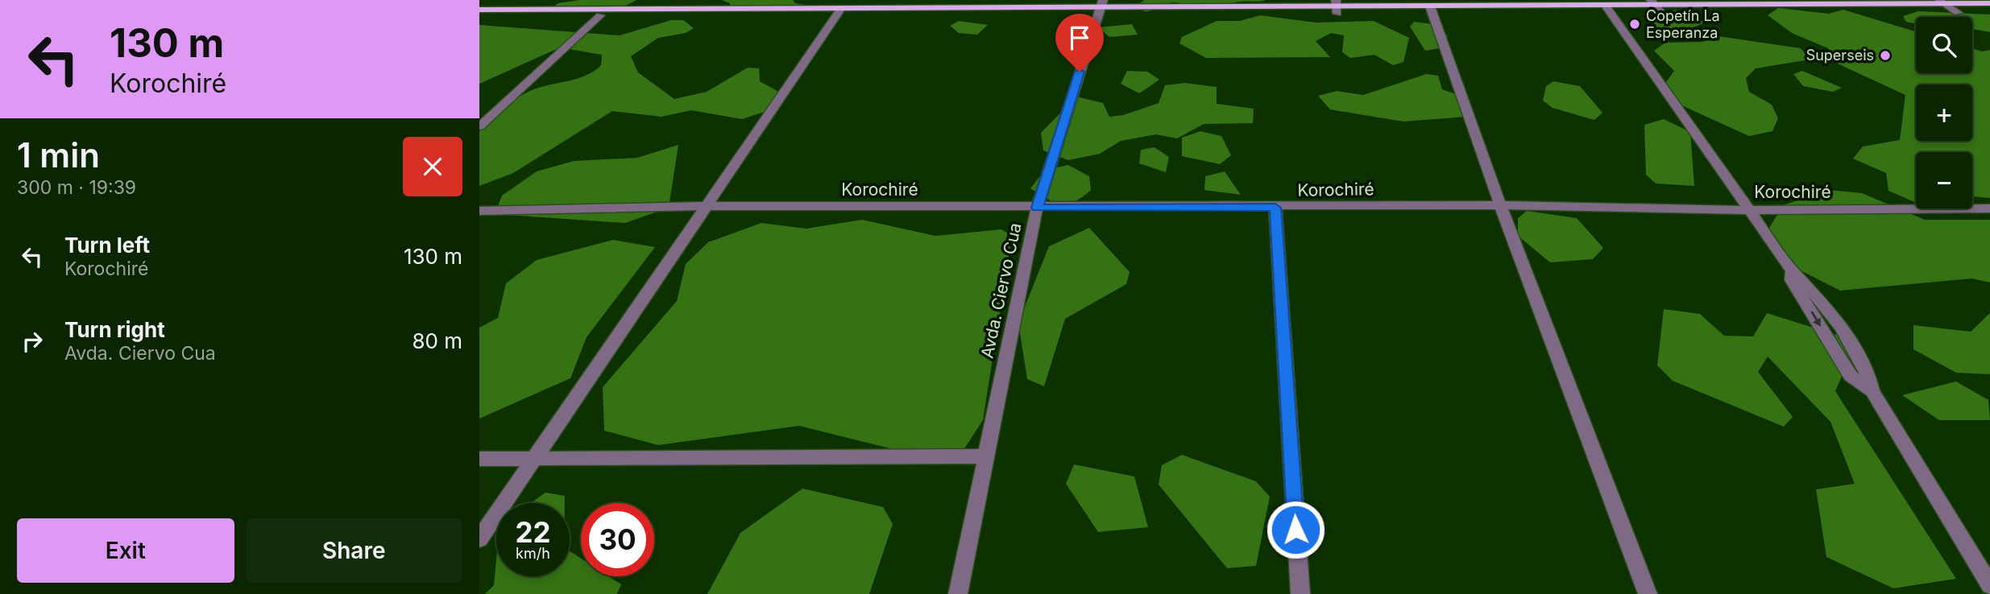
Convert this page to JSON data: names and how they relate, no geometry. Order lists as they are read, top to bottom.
{
  "streets": {
    "street": ["Korochiré", "Avda. Ciervo Cua"]
  },
  "crossings": [
    ["Korochiré", "Avda. Ciervo Cua"]
  ],
  "places": ["Copetín La Esperanza", "Superseis"],
  "page": {
    "turn": ["130 m", "Korochiré"],
    "map_buttons": ["+", "−"],
    "heading": ["1 min", "300 m · 19:39"],
    "list": [
      {
        "name": "Turn left",
        "note": "Korochiré",
        "value": "130 m"
      },
      {
        "name": "Turn right",
        "note": "Avda. Ciervo Cua",
        "value": "80 m"
      }
    ],
    "speed": "22 km/h",
    "limit": "30",
    "buttons": ["Exit", "Share"]
  }
}
